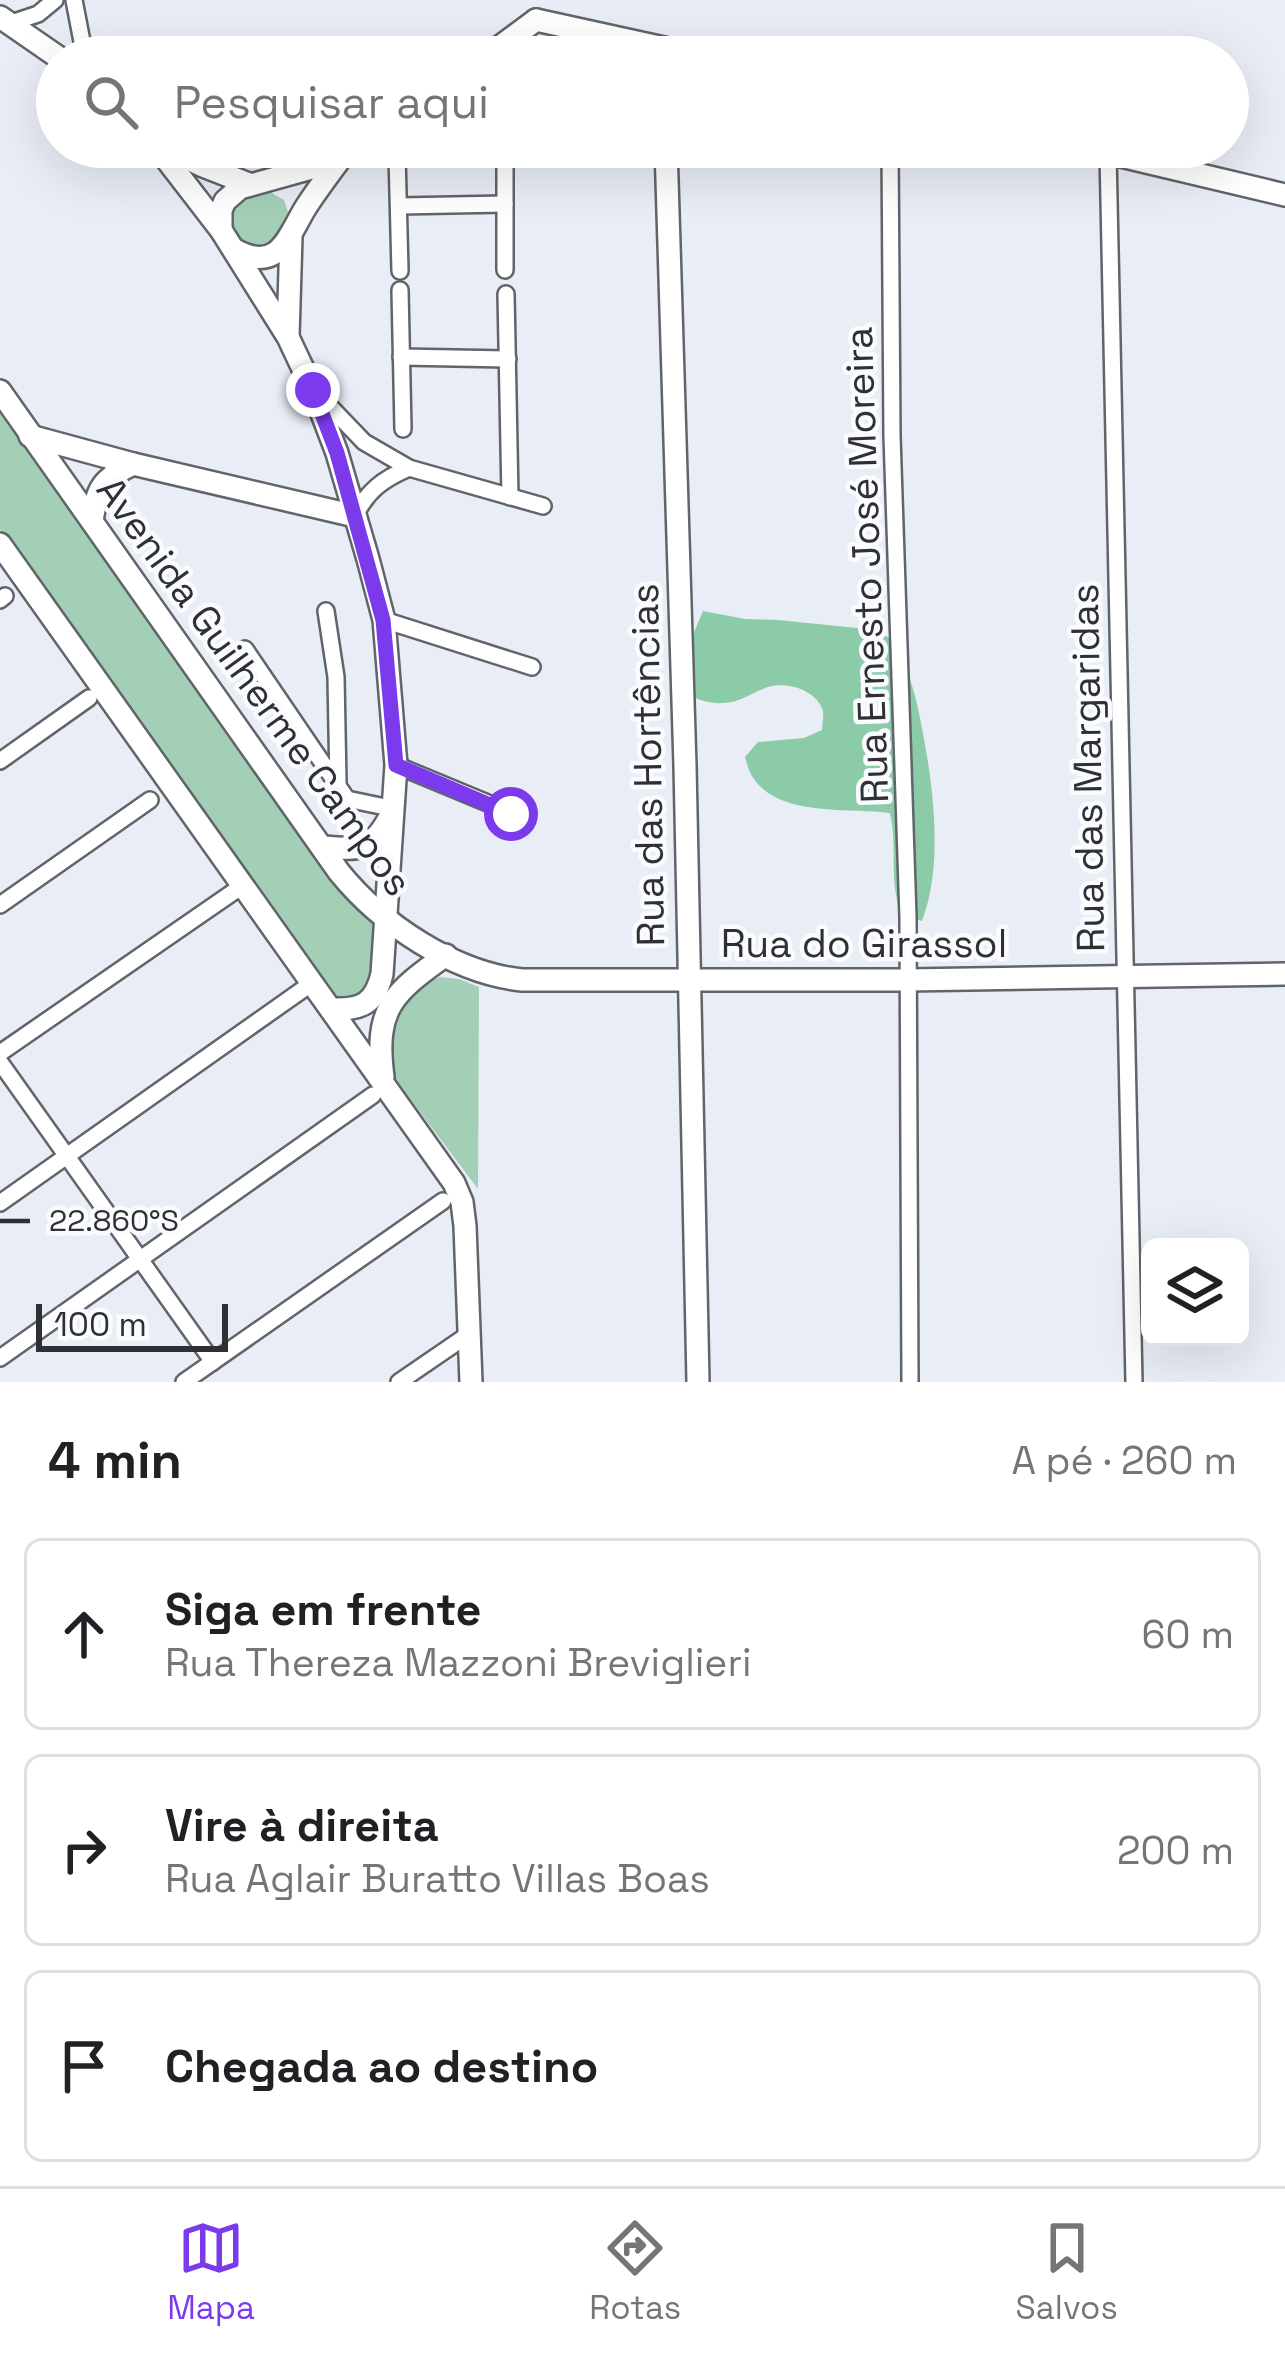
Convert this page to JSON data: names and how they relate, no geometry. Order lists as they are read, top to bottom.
{
  "streets": {
    "main road": ["Avenida Guilherme Campos", "Rua das Hortências", "Rua do Girassol"],
    "street": ["Rua Ernesto José Moreira", "Rua das Margaridas"]
  },
  "crossings": [
    ["Rua Ernesto José Moreira", "Rua do Girassol"],
    ["Avenida Guilherme Campos", "Rua do Girassol"],
    ["Rua das Hortências", "Rua do Girassol"],
    ["Rua das Margaridas", "Rua do Girassol"]
  ],
  "scale_bar": "100 m",
  "page": {
    "search": "Pesquisar aqui",
    "scale": "100 m",
    "heading": ["4 min", "A pé · 260 m"],
    "list": [
      ["Siga em frente", "Rua Thereza Mazzoni Breviglieri", "60 m"],
      ["Vire à direita", "Rua Aglair Buratto Villas Boas", "200 m"],
      "Chegada ao destino"
    ],
    "nav": ["Mapa", "Rotas", "Salvos"]
  },
  "coordinates": ["22.860°S"]
}
